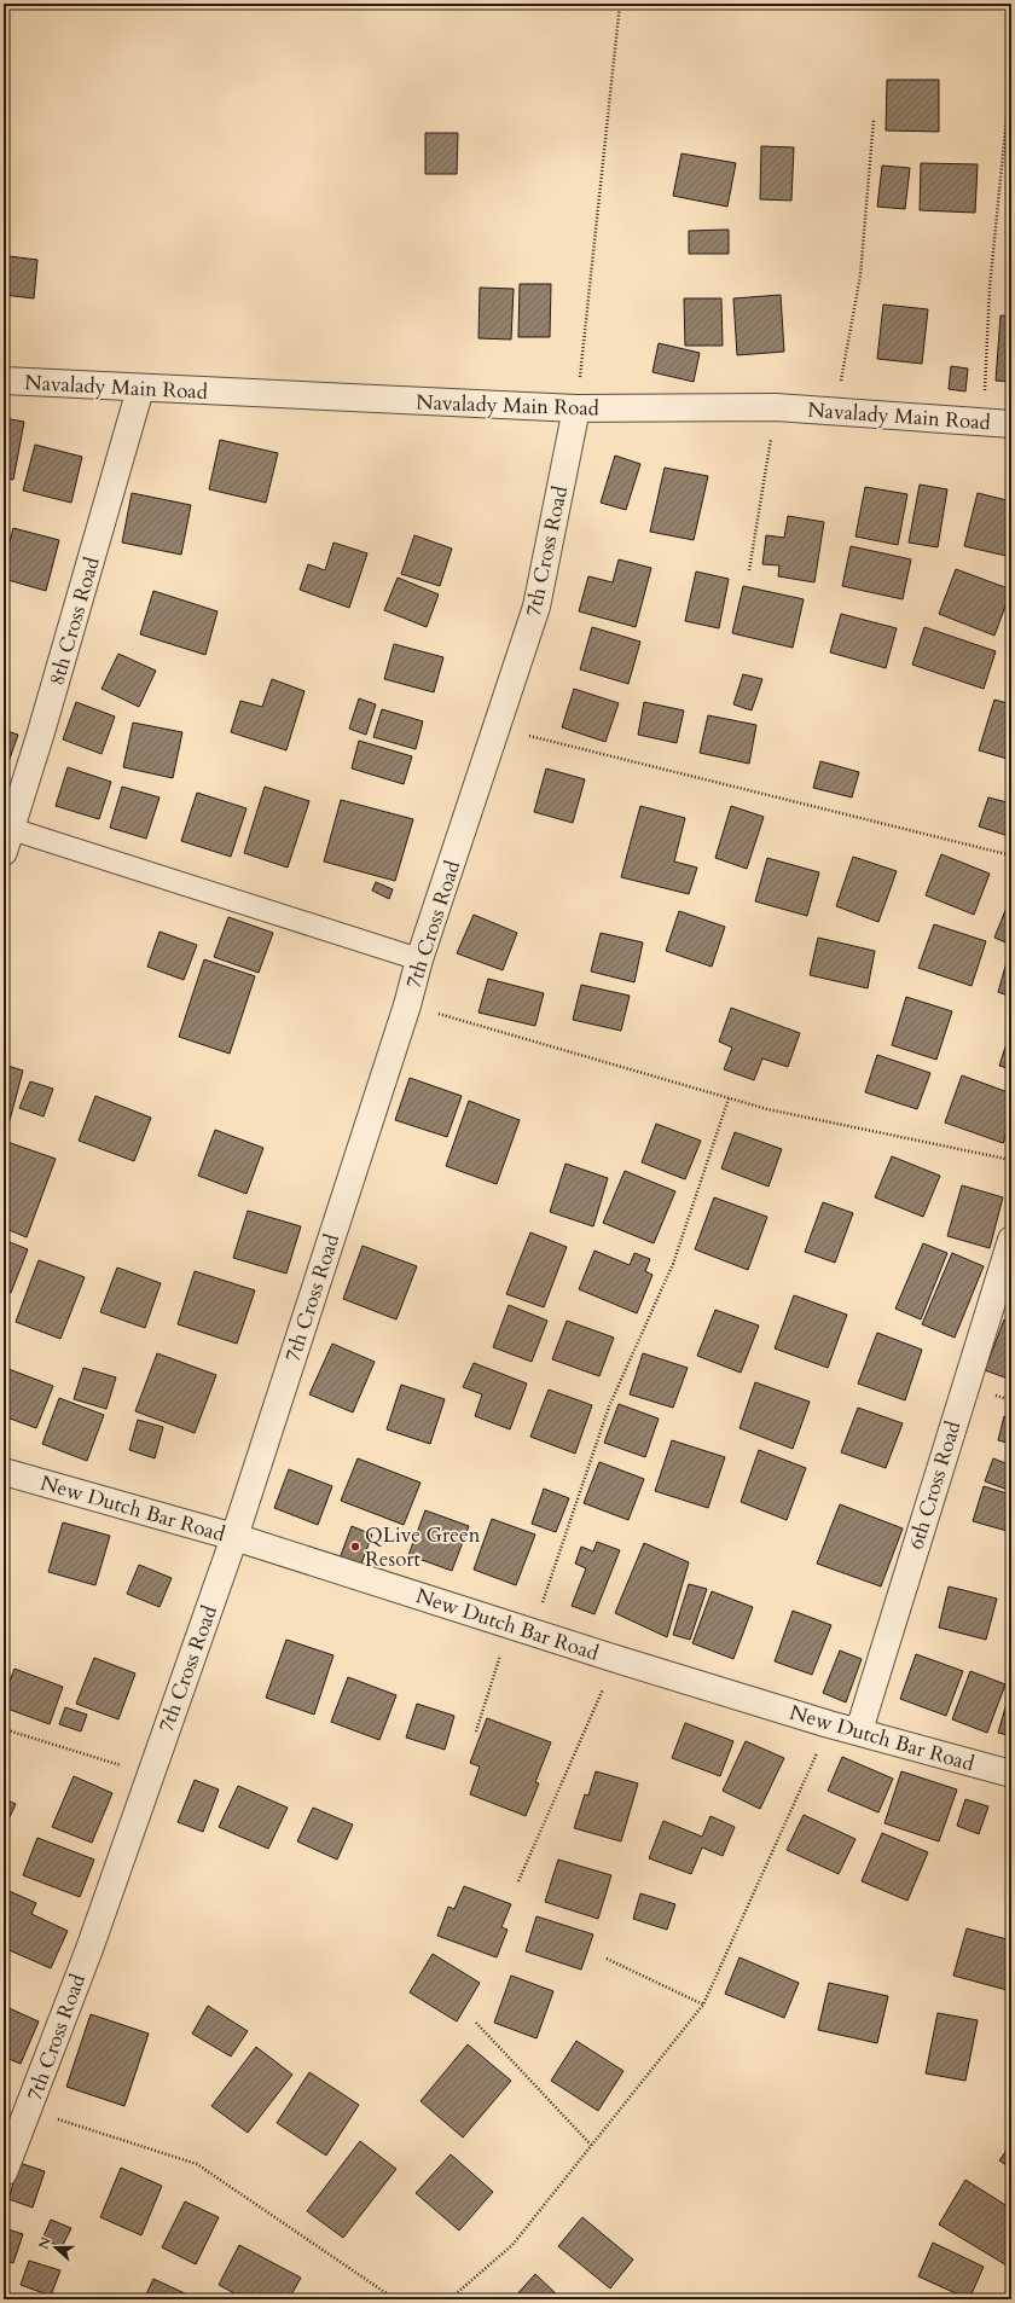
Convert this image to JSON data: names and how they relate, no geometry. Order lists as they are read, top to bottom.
{
  "streets": {
    "street": [
      "Navalady Main Road",
      "7th Cross Road",
      "8th Cross Road",
      "6th Cross Road",
      "New Dutch Bar Road"
    ]
  },
  "crossings": [
    ["Navalady Main Road", "7th Cross Road"],
    ["Navalady Main Road", "8th Cross Road"],
    ["7th Cross Road", "New Dutch Bar Road"],
    ["6th Cross Road", "New Dutch Bar Road"]
  ],
  "places": ["QLive Green Resort"],
  "north": "left"
}
